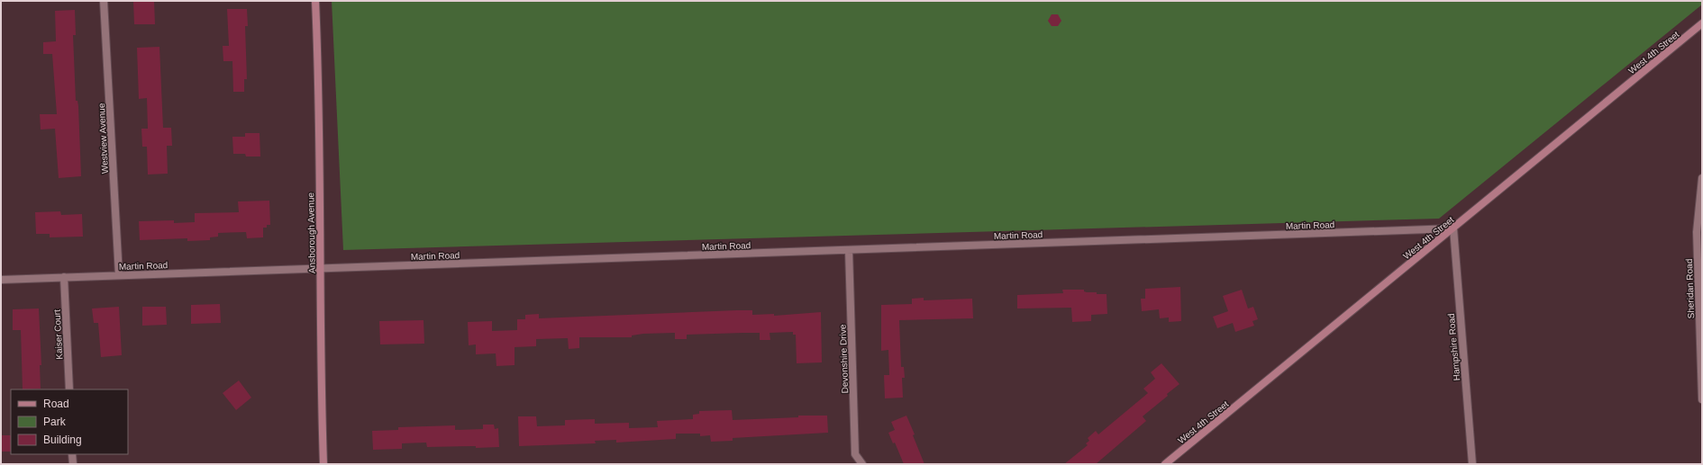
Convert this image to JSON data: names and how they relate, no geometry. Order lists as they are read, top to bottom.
{
  "streets": {
    "main road": ["West 4th Street", "Ansborough Avenue"],
    "street": [
      "Westview Avenue",
      "Martin Road",
      "Sheridan Road",
      "Kaiser Court",
      "Hampshire Road",
      "Devonshire Drive"
    ]
  },
  "crossings": [
    ["West 4th Street", "Martin Road"],
    ["West 4th Street", "Hampshire Road"],
    ["Westview Avenue", "Martin Road"],
    ["Martin Road", "Ansborough Avenue"],
    ["Martin Road", "Kaiser Court"],
    ["Martin Road", "Hampshire Road"],
    ["Martin Road", "Devonshire Drive"]
  ],
  "legend": ["Road", "Park", "Building"]
}
